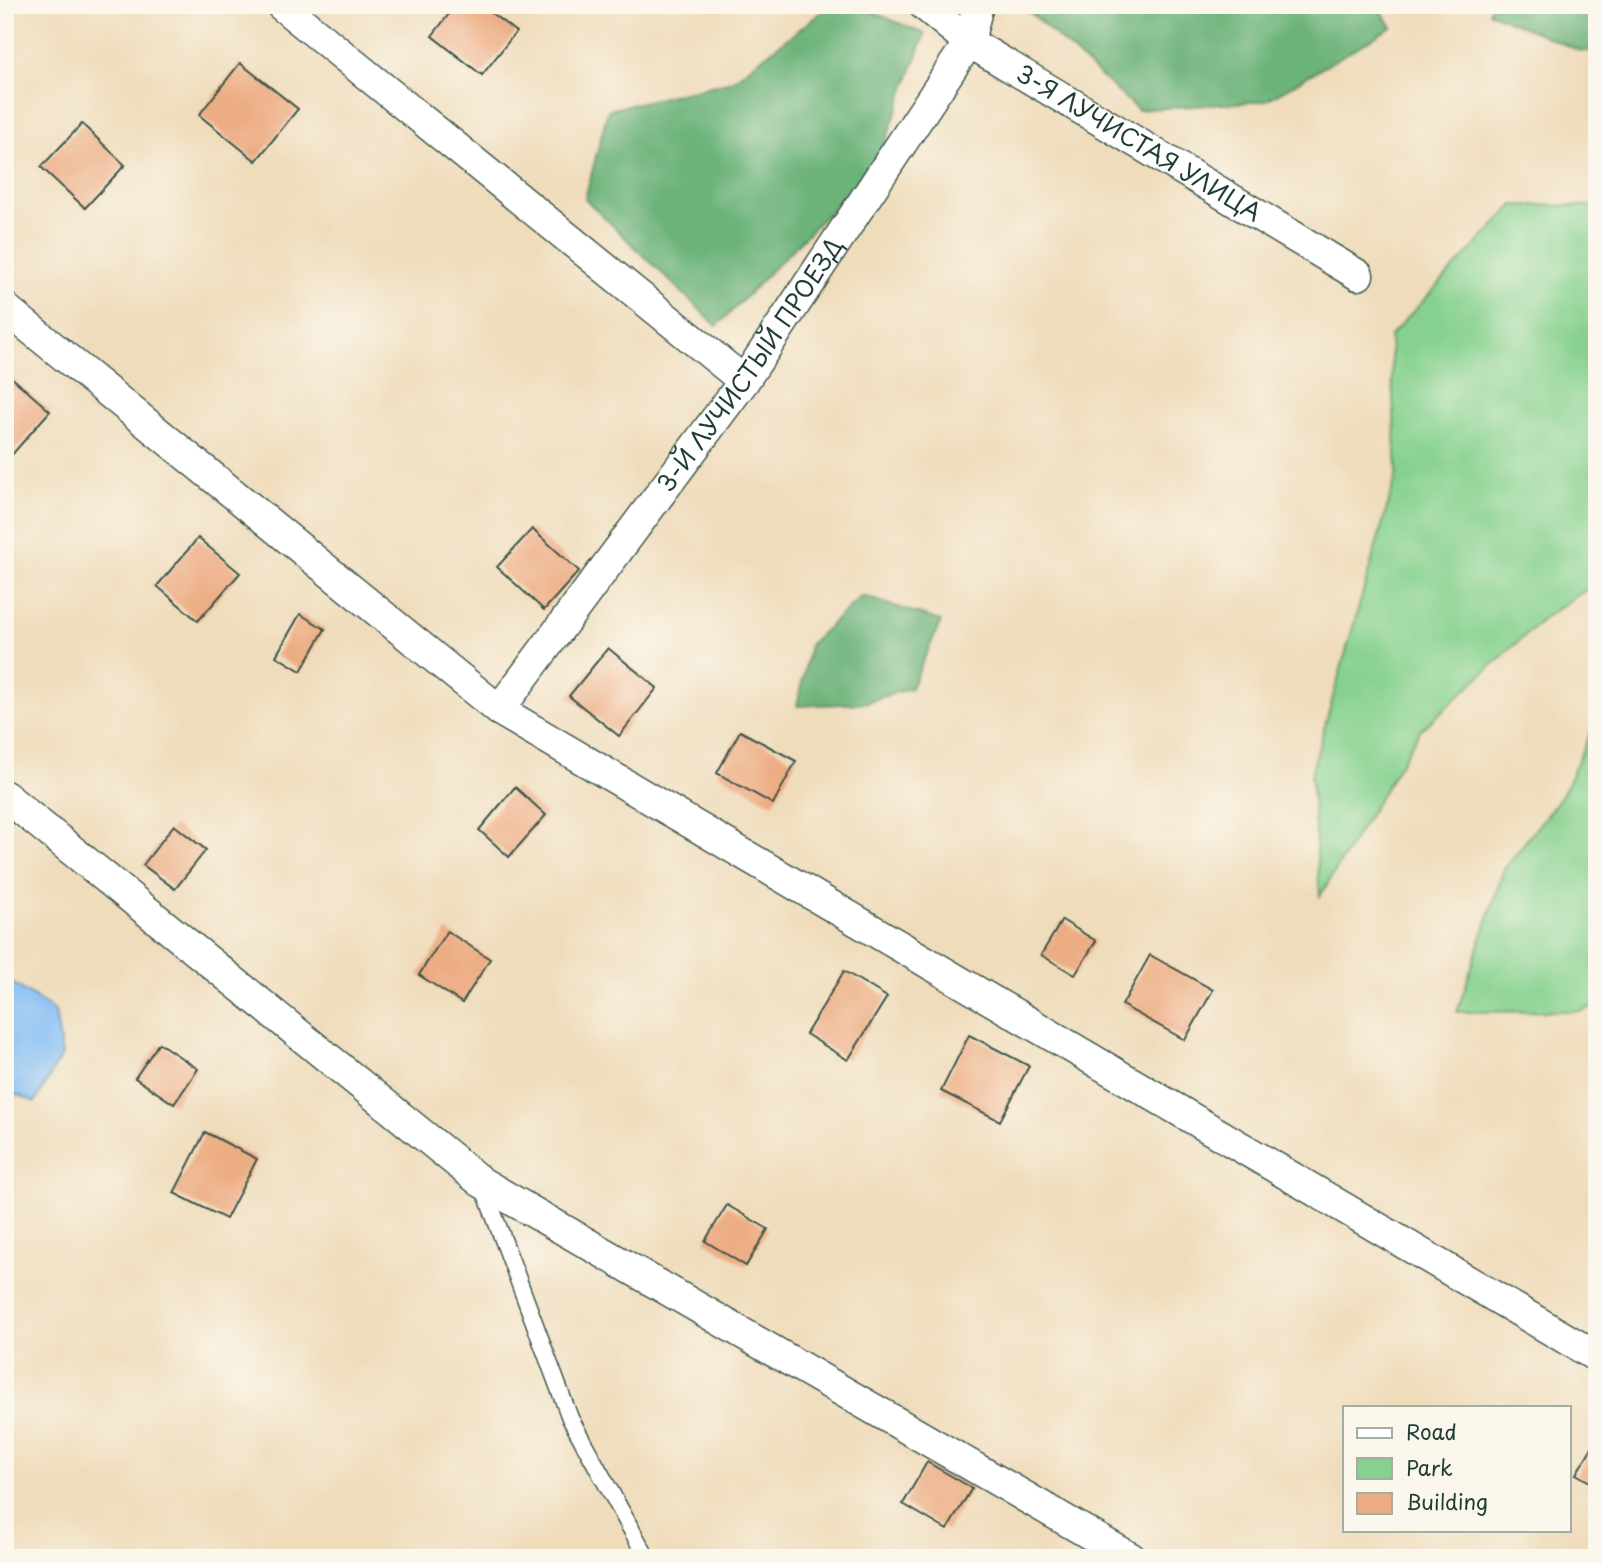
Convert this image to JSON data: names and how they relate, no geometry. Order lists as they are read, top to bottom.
{
  "streets": {
    "street": ["3-Я ЛУЧИСТАЯ УЛИЦА", "3-Й ЛУЧИСТЫЙ ПРОЕЗД"]
  },
  "crossings": [
    ["3-Я ЛУЧИСТАЯ УЛИЦА", "3-Й ЛУЧИСТЫЙ ПРОЕЗД"]
  ],
  "legend": ["Road", "Park", "Building"]
}
